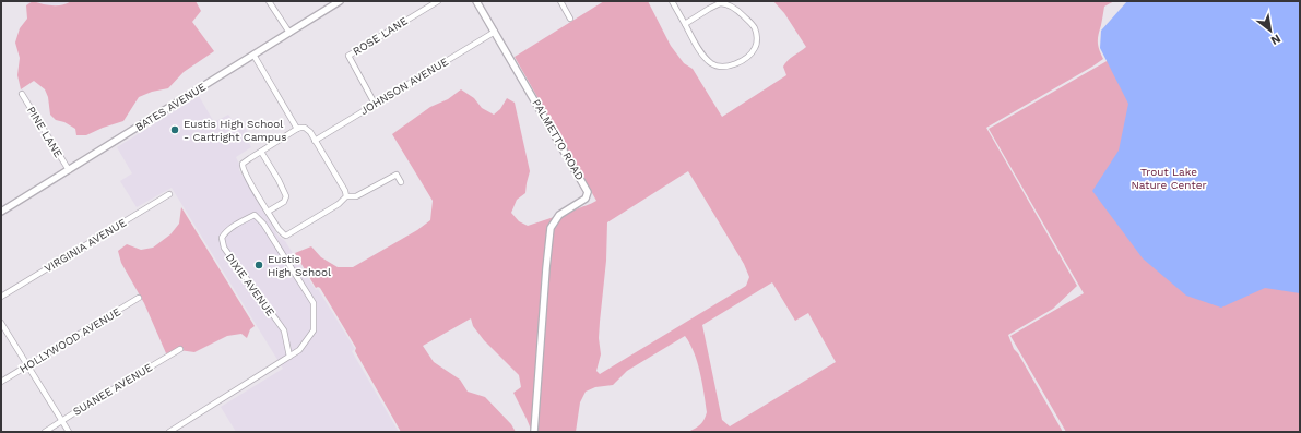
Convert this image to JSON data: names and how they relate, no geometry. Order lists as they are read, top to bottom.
{
  "streets": {
    "street": [
      "ROSE LANE",
      "JOHNSON AVENUE",
      "BATES AVENUE",
      "PINE LANE",
      "PALMETTO ROAD",
      "VIRGINIA AVENUE",
      "DIXIE AVENUE",
      "HOLLYWOOD AVENUE",
      "SUANEE AVENUE"
    ]
  },
  "crossings": [
    ["ROSE LANE", "JOHNSON AVENUE"],
    ["JOHNSON AVENUE", "PALMETTO ROAD"],
    ["BATES AVENUE", "PINE LANE"]
  ],
  "parks": ["Trout Lake Nature Center"],
  "places": ["Eustis High School - Cartright Campus", "Eustis High School"],
  "north": "bottom right"
}
